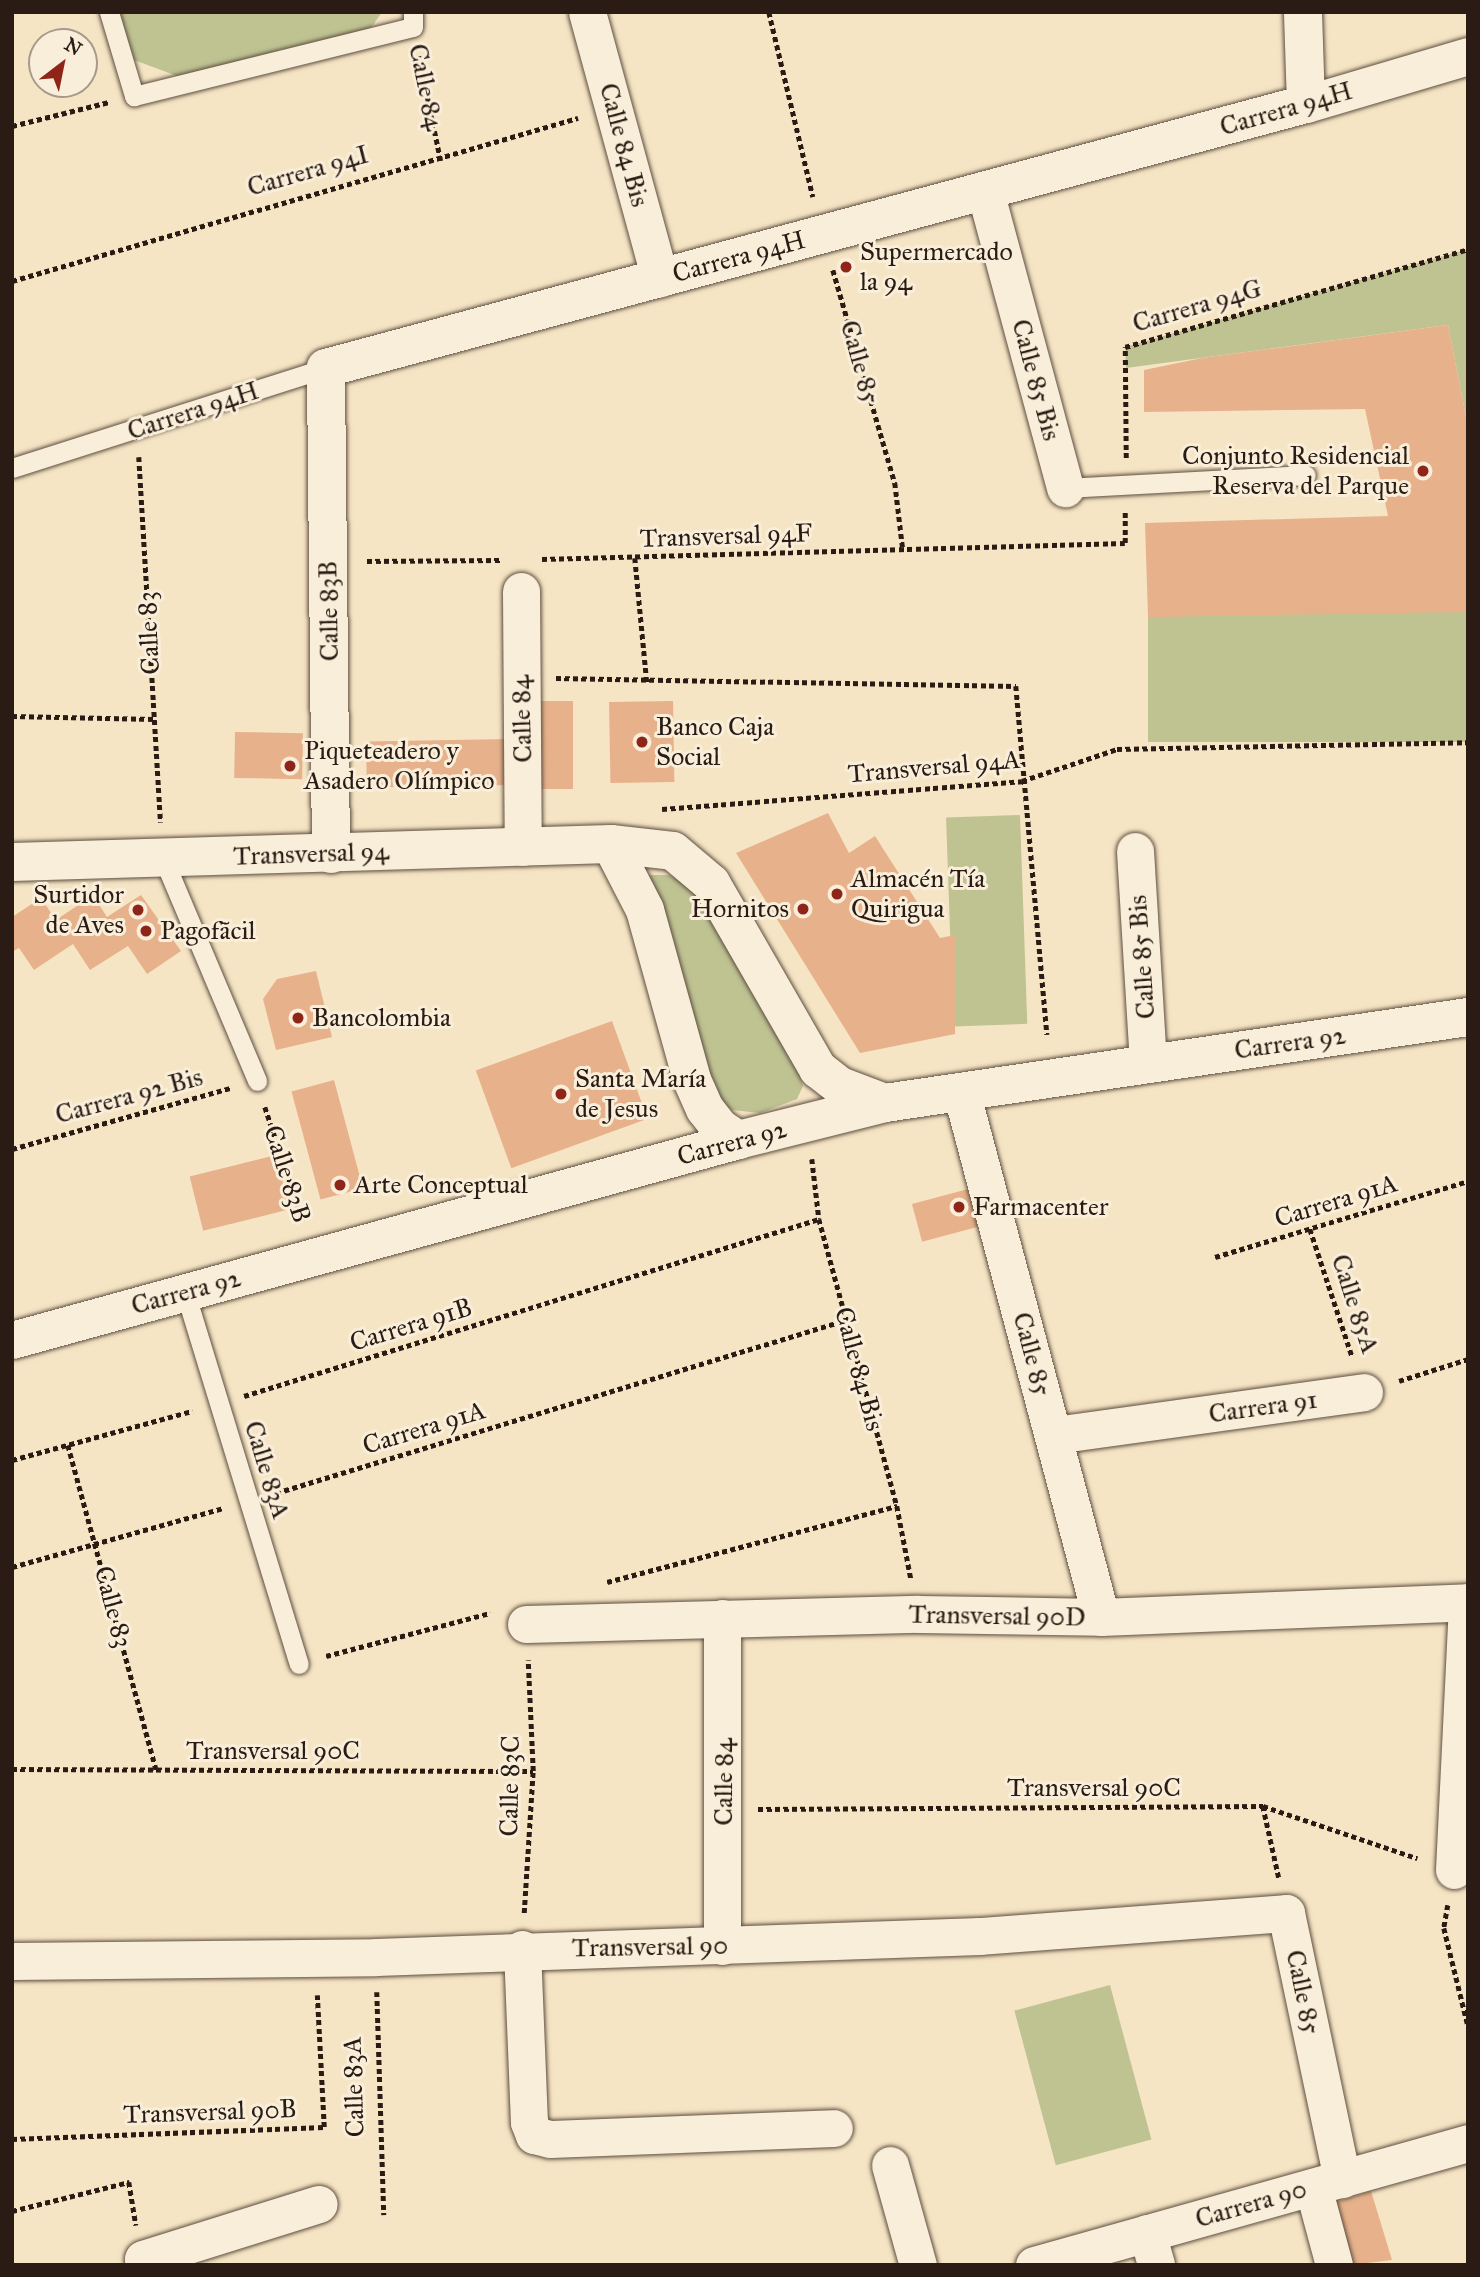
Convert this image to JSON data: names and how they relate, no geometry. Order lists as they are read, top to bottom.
{
  "streets": {
    "main road": [
      "Carrera 94H",
      "Calle 83B",
      "Transversal 94",
      "Carrera 92"
    ],
    "street": [
      "Calle 84",
      "Calle 84 Bis",
      "Calle 85",
      "Calle 85 Bis",
      "Carrera 91",
      "Transversal 90D",
      "Transversal 90",
      "Carrera 90"
    ],
    "lane": ["Calle 83A"],
    "path": [
      "Carrera 94I",
      "Carrera 94G",
      "Transversal 94F",
      "Calle 83",
      "Transversal 94A",
      "Carrera 92 Bis",
      "Carrera 91A",
      "Calle 85A",
      "Carrera 91B",
      "Transversal 90C",
      "Calle 83C",
      "Transversal 90B"
    ]
  },
  "crossings": [
    ["Calle 84", "Carrera 94I"],
    ["Calle 84", "Transversal 94"],
    ["Calle 84", "Transversal 90D"],
    ["Calle 84", "Transversal 90C"],
    ["Calle 84", "Transversal 90"],
    ["Carrera 94H", "Calle 84 Bis"],
    ["Carrera 94H", "Calle 85"],
    ["Carrera 94H", "Calle 85 Bis"],
    ["Carrera 94H", "Calle 83B"],
    ["Carrera 94H", "Calle 83"],
    ["Calle 84 Bis", "Carrera 94I"],
    ["Calle 84 Bis", "Carrera 92"],
    ["Calle 84 Bis", "Carrera 91A"],
    ["Calle 84 Bis", "Carrera 91B"],
    ["Calle 84 Bis", "Transversal 90D"],
    ["Carrera 94G", "Transversal 94F"],
    ["Calle 85", "Transversal 94F"],
    ["Calle 85", "Carrera 92"],
    ["Calle 85", "Carrera 91"],
    ["Calle 85", "Transversal 90D"],
    ["Calle 85", "Transversal 90C"],
    ["Calle 85", "Transversal 90"],
    ["Calle 85", "Carrera 90"],
    ["Calle 85 Bis", "Carrera 92"],
    ["Calle 83B", "Transversal 94"],
    ["Calle 83B", "Carrera 92"],
    ["Calle 83B", "Carrera 92 Bis"],
    ["Calle 83", "Transversal 94"],
    ["Calle 83", "Carrera 91A"],
    ["Calle 83", "Carrera 91B"],
    ["Calle 83", "Transversal 90C"],
    ["Transversal 94", "Carrera 92"],
    ["Carrera 92", "Calle 83A"],
    ["Carrera 91A", "Calle 85A"],
    ["Carrera 91A", "Calle 83A"],
    ["Calle 85A", "Carrera 91"],
    ["Carrera 91B", "Calle 83A"],
    ["Calle 83A", "Transversal 90"],
    ["Transversal 90D", "Calle 83C"],
    ["Transversal 90C", "Calle 83C"],
    ["Calle 83C", "Transversal 90"],
    ["Transversal 90", "Transversal 90B"]
  ],
  "places": [
    "Supermercado la 94",
    "Conjunto Residencial Reserva del Parque",
    "Banco Caja Social",
    "Piqueteadero y Asadero Olímpico",
    "Almacén Tía Quirigua",
    "Hornitos",
    "Surtidor de Aves",
    "Pagofãcil",
    "Bancolombia",
    "Santa María de Jesus",
    "Arte Conceptual",
    "Farmacenter"
  ],
  "north": "top right"
}
